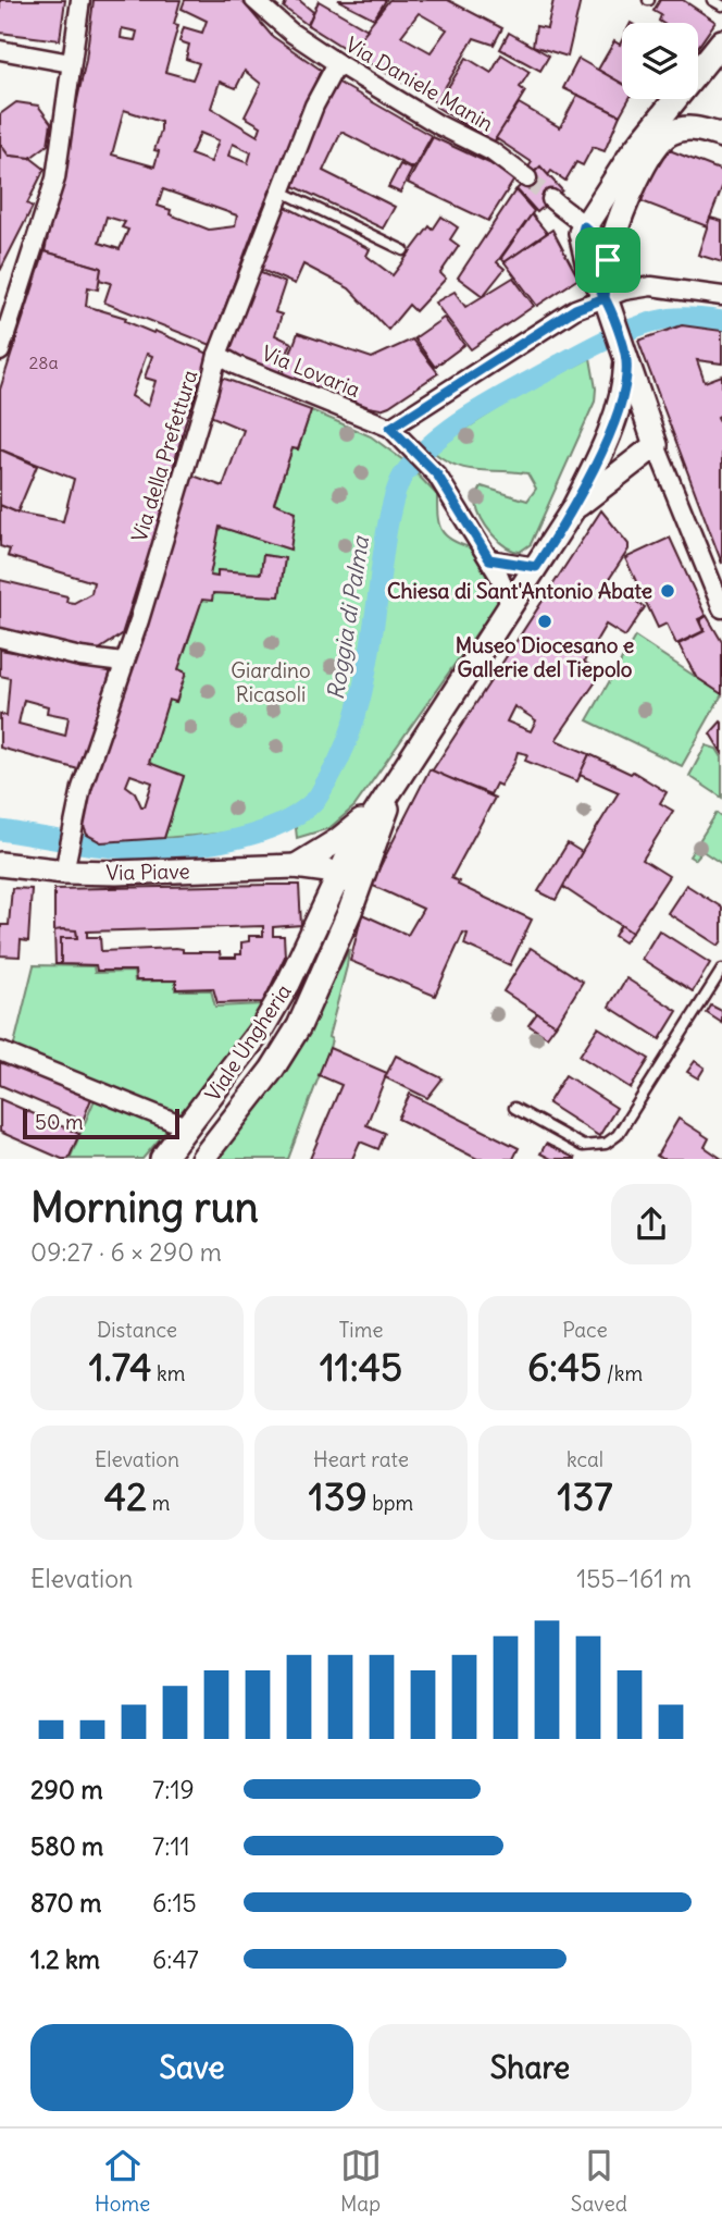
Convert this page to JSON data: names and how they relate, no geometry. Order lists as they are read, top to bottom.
{
  "streets": {
    "street": [
      "Via Daniele Manin",
      "Via Lovaria",
      "Via della Prefettura",
      "Via Piave",
      "Viale Ungheria"
    ]
  },
  "crossings": [
    ["Via Daniele Manin", "Via della Prefettura"],
    ["Via Lovaria", "Via della Prefettura"],
    ["Via della Prefettura", "Via Piave"],
    ["Via Piave", "Viale Ungheria"]
  ],
  "water": ["Roggia di Palma"],
  "parks": ["Giardino Ricasoli"],
  "places": ["Chiesa di Sant'Antonio Abate", "Museo Diocesano e Gallerie del Tiepolo"],
  "house_numbers": ["28a"],
  "scale_bar": "50 m",
  "page": {
    "scale": "50 m",
    "heading": ["Morning run", "09:27 · 6 × 290 m"],
    "stats": [
      ["Distance", "1.74 km"],
      ["Time", "11:45"],
      ["Pace", "6:45 /km"],
      ["Elevation", "42 m"],
      ["Heart rate", "139 bpm"],
      ["kcal", "137"]
    ],
    "chart": ["Elevation", "155–161 m"],
    "list": [
      {
        "name": "290 m",
        "note": "7:19"
      },
      {
        "name": "580 m",
        "note": "7:11"
      },
      {
        "name": "870 m",
        "note": "6:15"
      },
      {
        "name": "1.2 km",
        "note": "6:47"
      }
    ],
    "buttons": ["Save", "Share"],
    "tabs": ["Home", "Map", "Saved"]
  }
}
